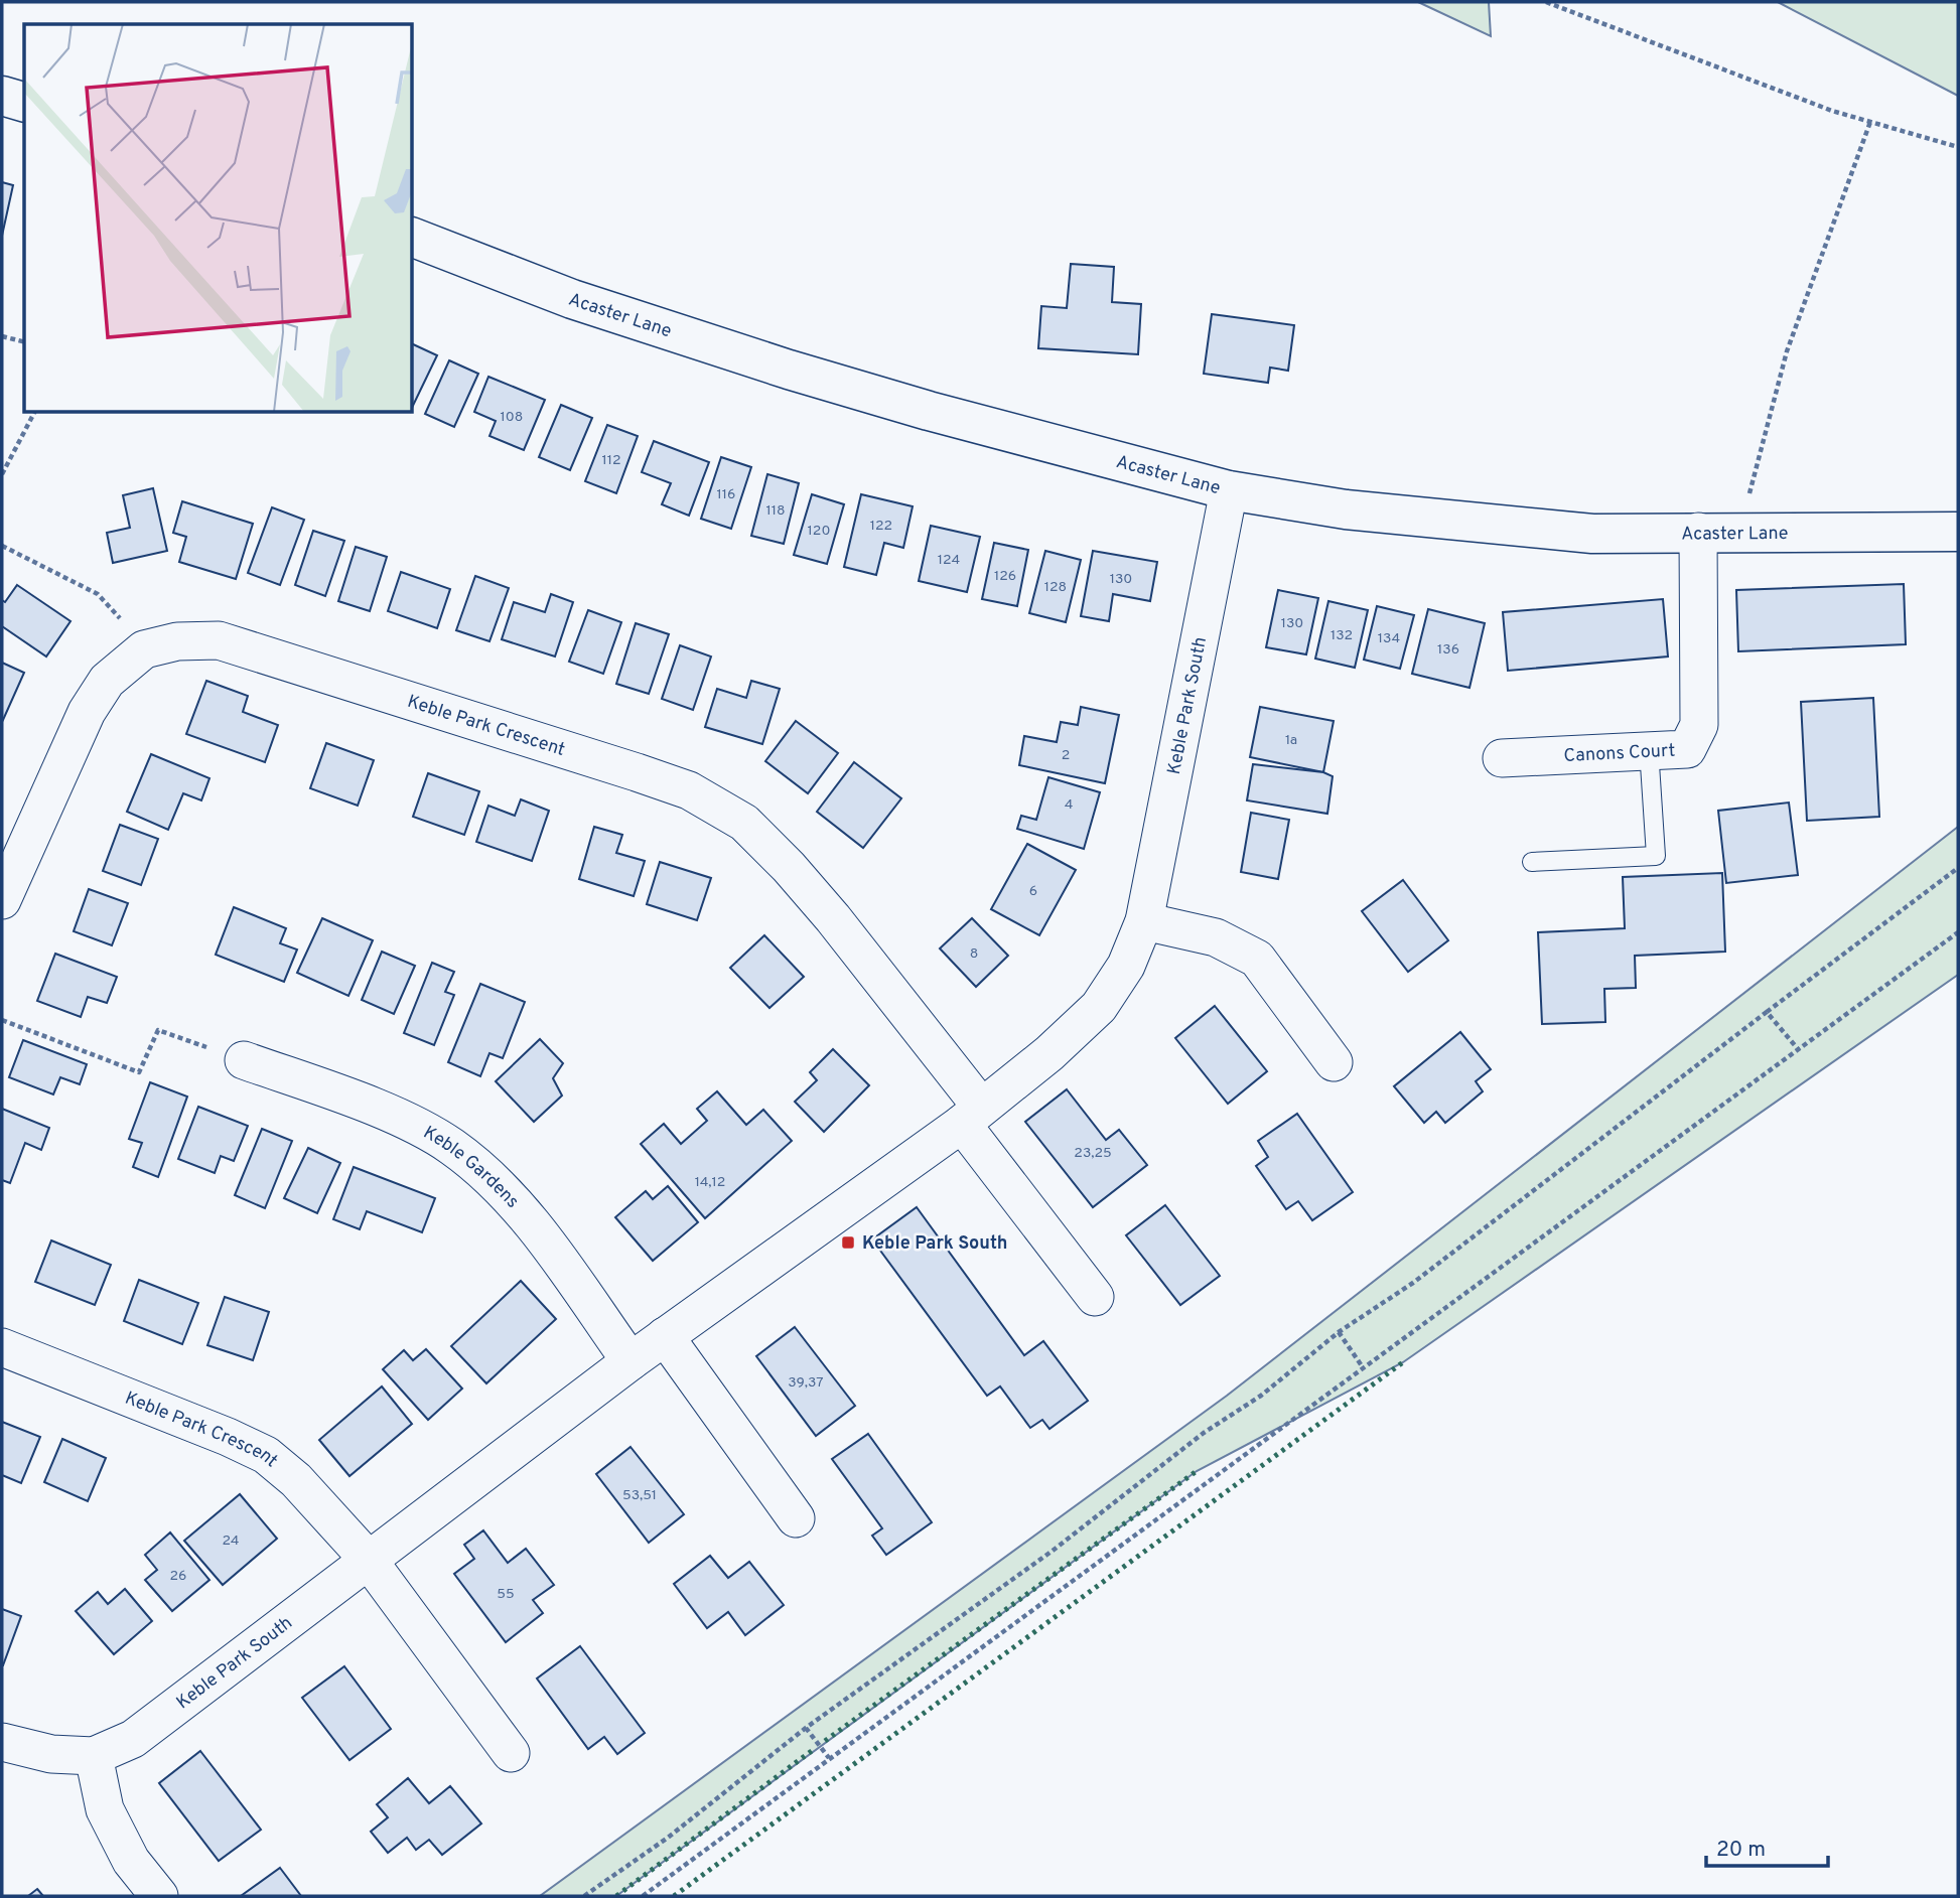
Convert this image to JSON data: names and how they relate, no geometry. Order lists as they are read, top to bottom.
{
  "streets": {
    "street": [
      "Acaster Lane",
      "Keble Park South",
      "Keble Park Crescent",
      "Canons Court",
      "Keble Gardens"
    ]
  },
  "crossings": [
    ["Acaster Lane", "Keble Park South"],
    ["Acaster Lane", "Canons Court"],
    ["Keble Park South", "Keble Park Crescent"],
    ["Keble Park South", "Keble Gardens"]
  ],
  "places": {
    "transit": ["Keble Park South"]
  },
  "house_numbers": [
    "108",
    "112",
    "116",
    "118",
    "122",
    "120",
    "124",
    "126",
    "130",
    "128",
    "130",
    "132",
    "134",
    "136",
    "1a",
    "2",
    "4",
    "6",
    "8",
    "23,25",
    "14,12",
    "39,37",
    "53,51",
    "24",
    "26",
    "55"
  ],
  "scale_bar": "20 m"
}
